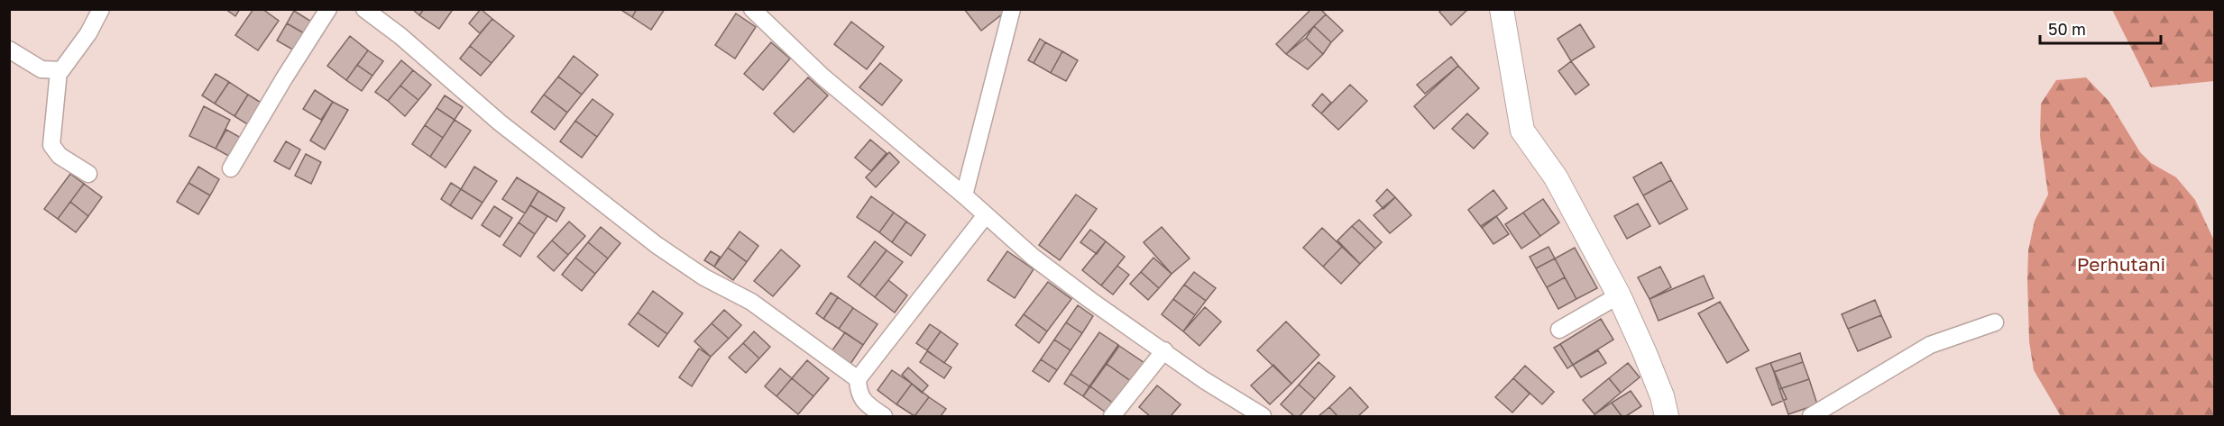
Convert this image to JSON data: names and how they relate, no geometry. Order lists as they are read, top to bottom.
{
  "parks": ["Perhutani"],
  "scale_bar": "50 m"
}
